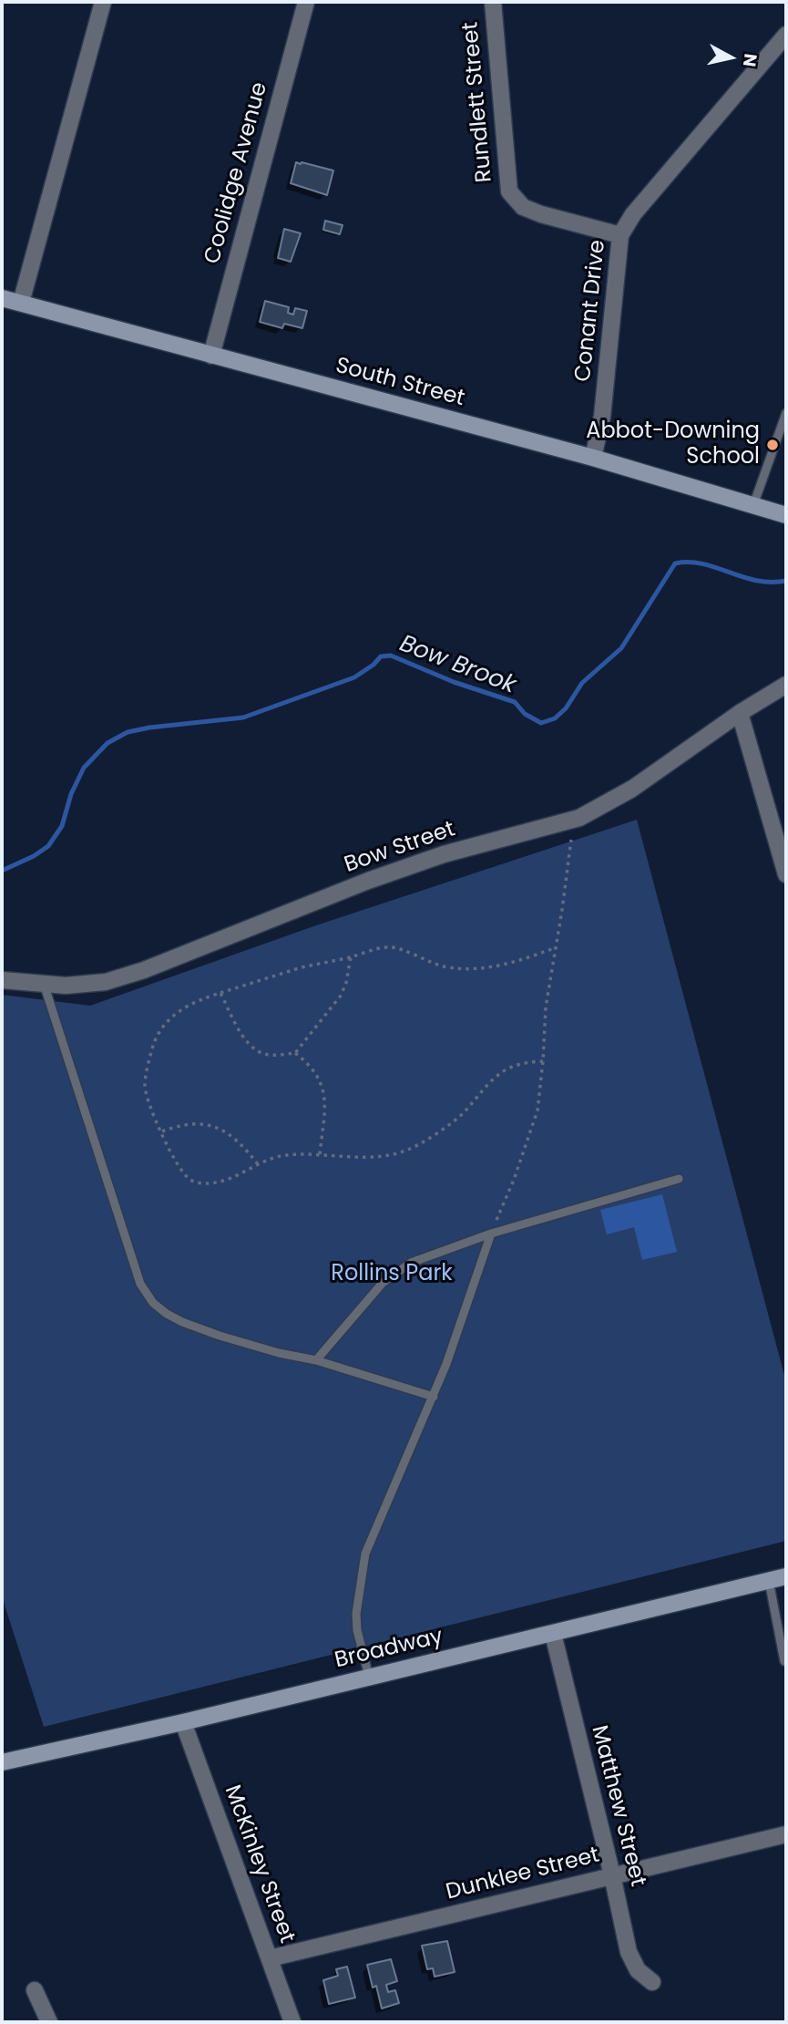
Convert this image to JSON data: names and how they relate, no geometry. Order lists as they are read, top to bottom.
{
  "streets": {
    "main road": ["South Street", "Broadway"],
    "street": [
      "Rundlett Street",
      "Coolidge Avenue",
      "Conant Drive",
      "Bow Street",
      "Matthew Street",
      "McKinley Street",
      "Dunklee Street"
    ]
  },
  "crossings": [
    ["Rundlett Street", "Conant Drive"],
    ["Coolidge Avenue", "South Street"],
    ["Conant Drive", "South Street"],
    ["Broadway", "Matthew Street"],
    ["Broadway", "McKinley Street"],
    ["Matthew Street", "Dunklee Street"],
    ["McKinley Street", "Dunklee Street"]
  ],
  "water": ["Bow Brook"],
  "parks": ["Rollins Park"],
  "places": ["Abbot-Downing School"],
  "north": "right"
}
